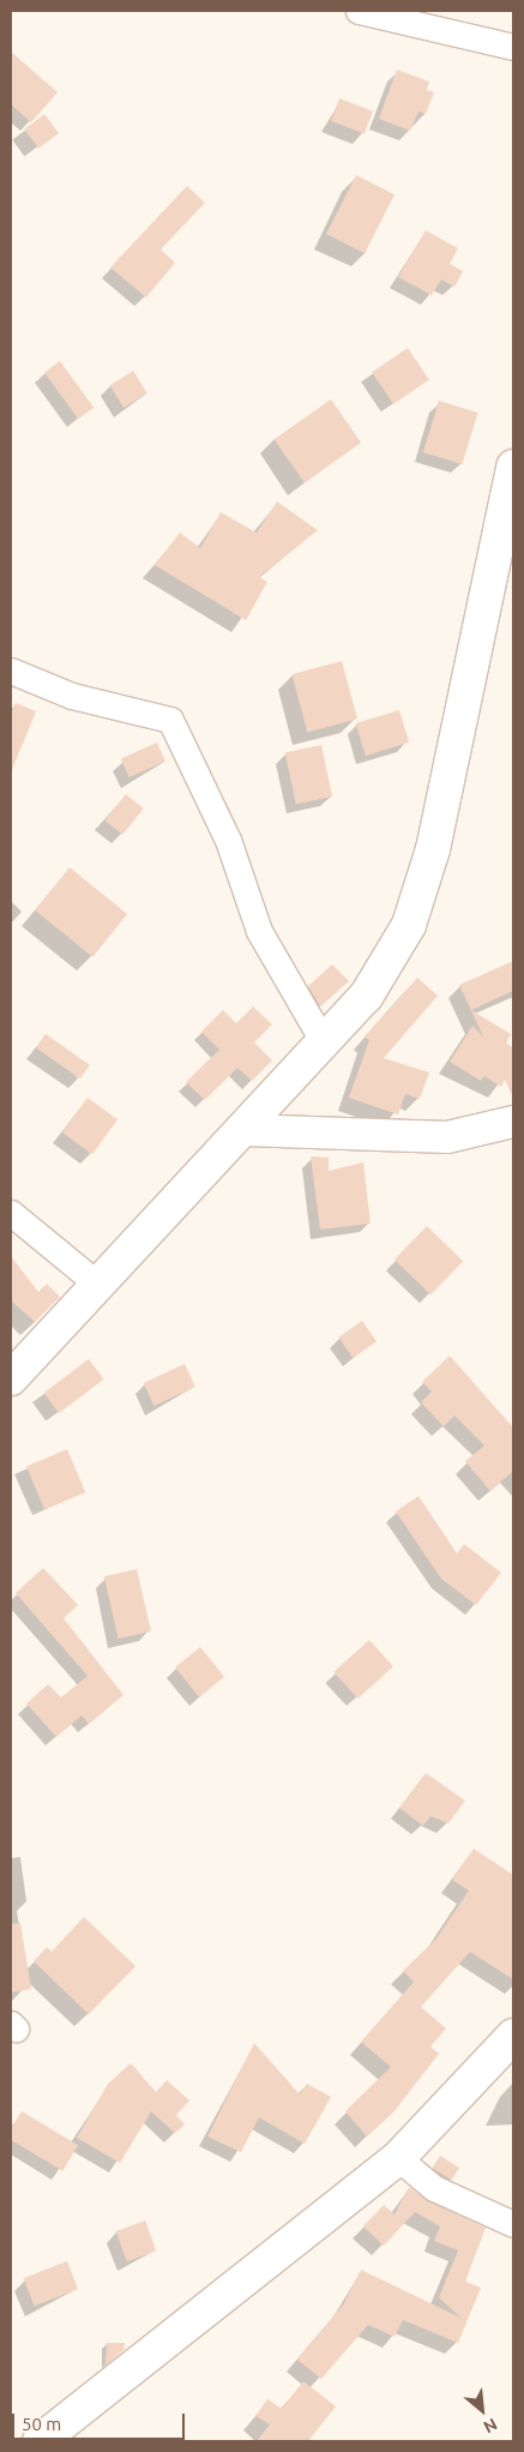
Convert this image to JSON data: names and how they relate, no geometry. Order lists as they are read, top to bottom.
{
  "scale_bar": "50 m",
  "north": "bottom right"
}
